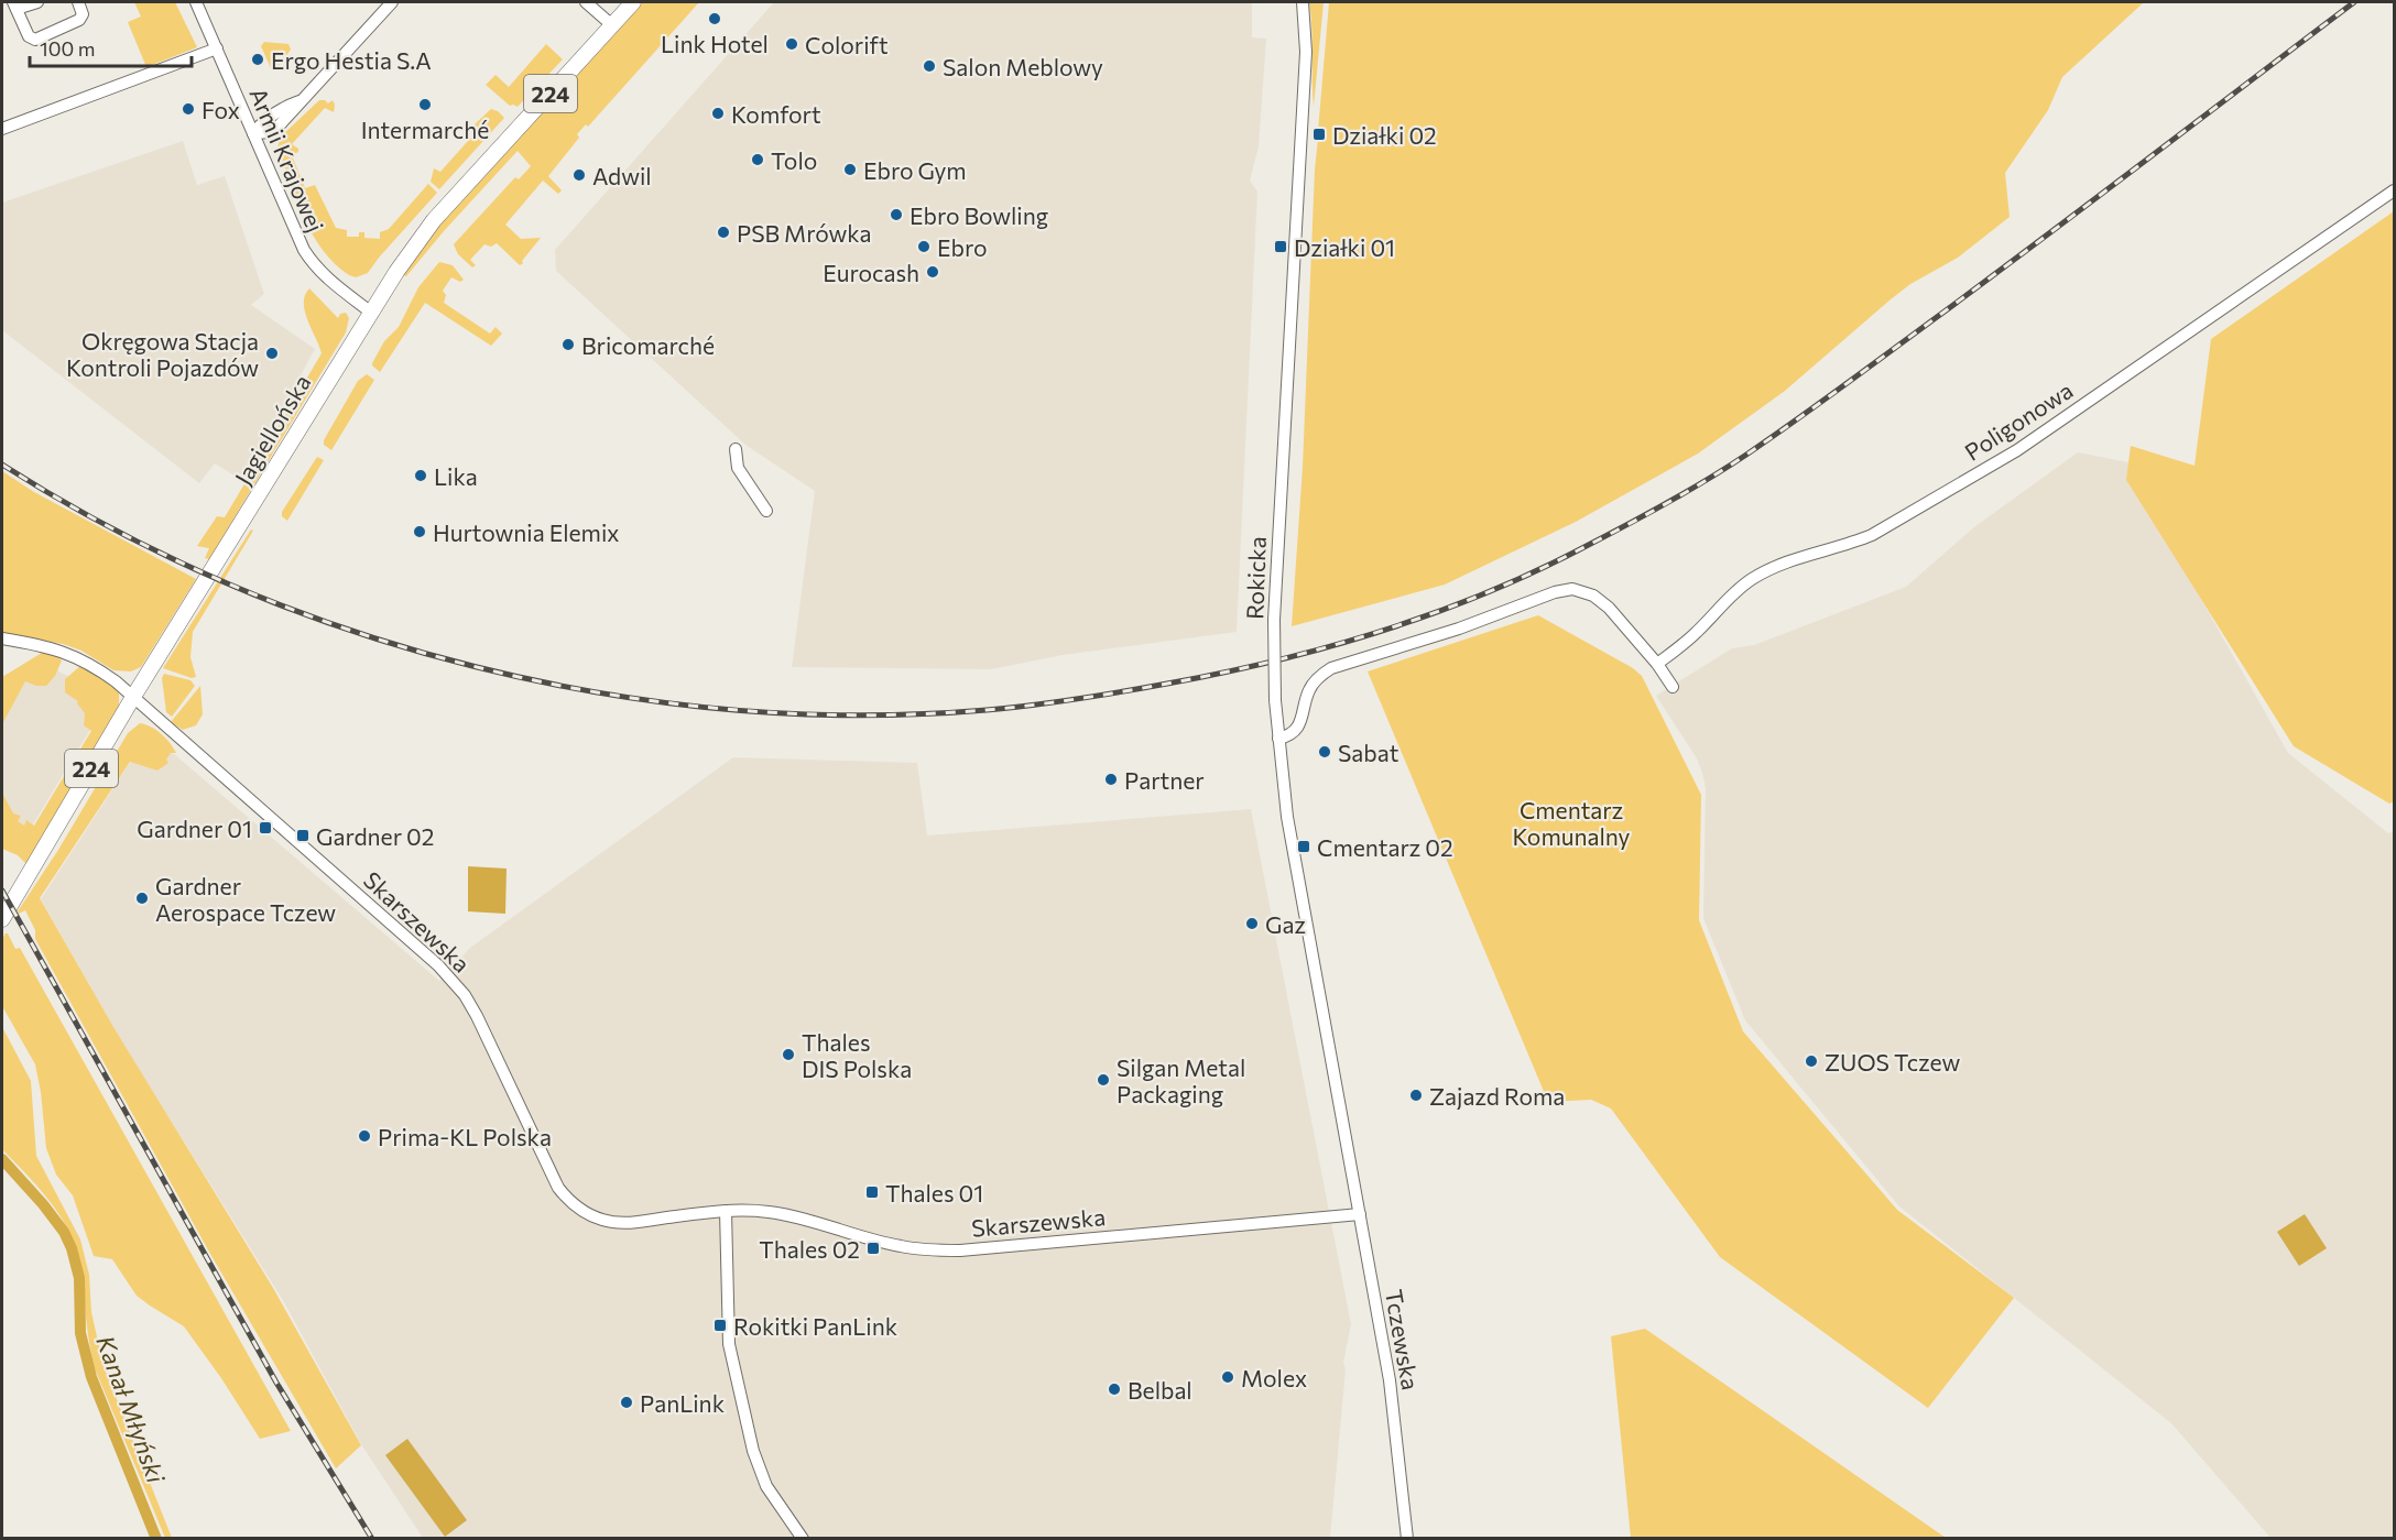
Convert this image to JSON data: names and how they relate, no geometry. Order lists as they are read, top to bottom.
{
  "streets": {
    "main road": ["224", "Jagiellońska"],
    "street": [
      "Armii Krajowej",
      "Poligonowa",
      "Rokicka",
      "Skarszewska",
      "Tczewska"
    ]
  },
  "crossings": [
    ["Armii Krajowej", "Jagiellońska"],
    ["Jagiellońska", "Skarszewska"],
    ["Rokicka", "Tczewska"],
    ["Skarszewska", "Tczewska"]
  ],
  "water": ["Kanał Młyński"],
  "parks": ["Cmentarz Komunalny"],
  "places": {
    "other": [
      "Link Hotel",
      "Colorift",
      "Ergo Hestia S.A",
      "Salon Meblowy",
      "Intermarché",
      "Fox",
      "Komfort",
      "Tolo",
      "Ebro Gym",
      "Adwil",
      "Ebro Bowling",
      "PSB Mrówka",
      "Ebro",
      "Eurocash",
      "Bricomarché",
      "Okręgowa Stacja Kontroli Pojazdów",
      "Lika",
      "Hurtownia Elemix",
      "Sabat",
      "Partner",
      "Gardner Aerospace Tczew",
      "Gaz",
      "Thales DIS Polska",
      "ZUOS Tczew",
      "Silgan Metal Packaging",
      "Zajazd Roma",
      "Prima-KL Polska",
      "Molex",
      "Belbal",
      "PanLink"
    ],
    "transit": [
      "Działki 02",
      "Działki 01",
      "Gardner 01",
      "Gardner 02",
      "Cmentarz 02",
      "Thales 01",
      "Thales 02",
      "Rokitki PanLink"
    ]
  },
  "scale_bar": "100 m"
}
